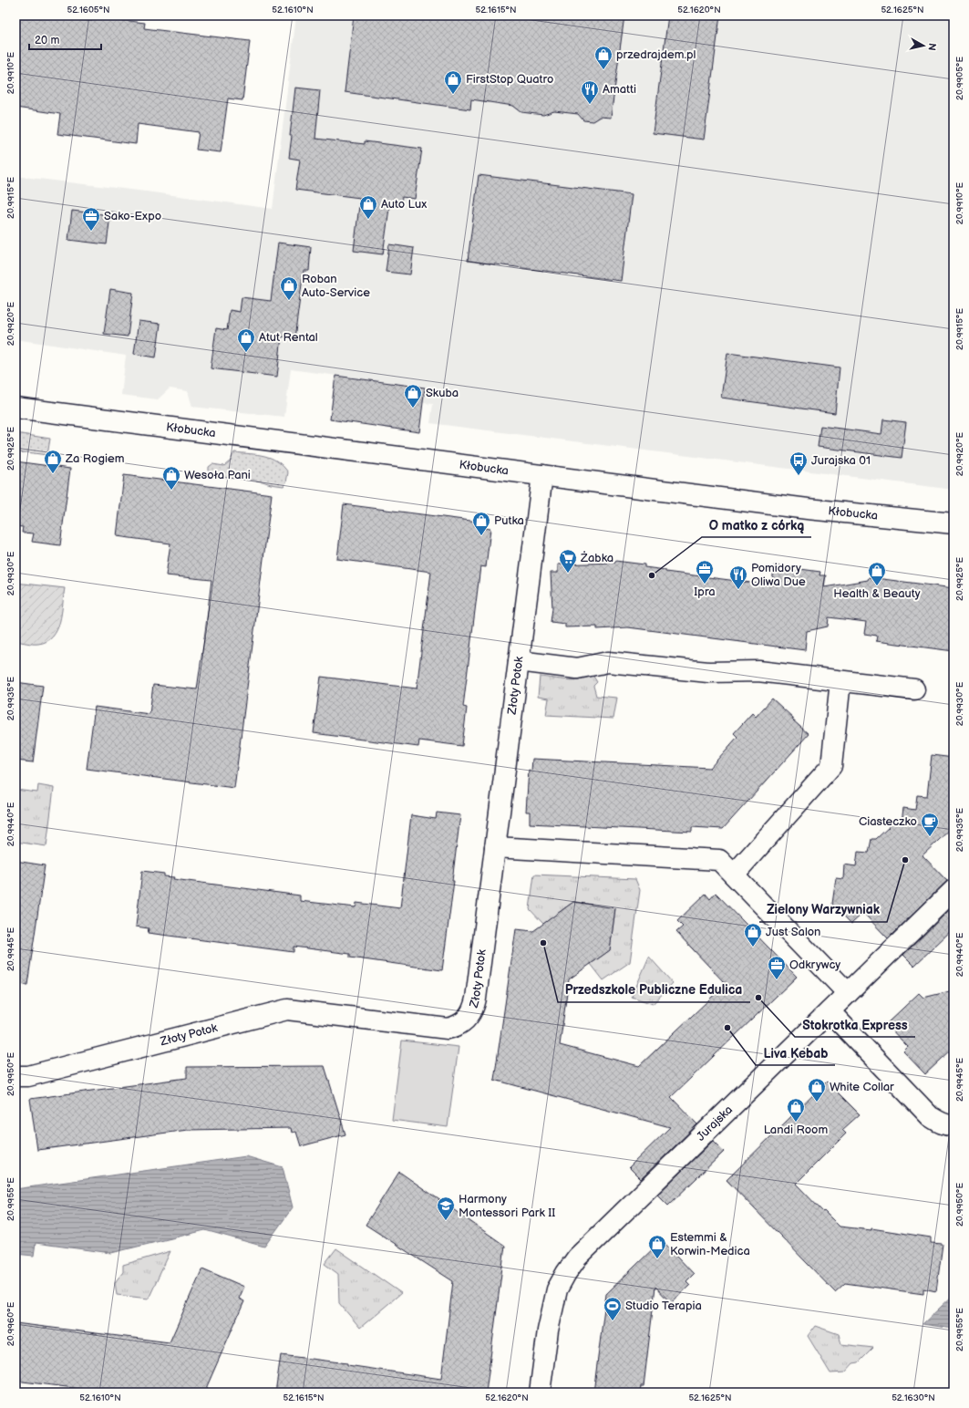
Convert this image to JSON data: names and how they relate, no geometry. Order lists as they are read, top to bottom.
{
  "streets": {
    "street": ["Kłobucka", "Złoty Potok", "Jurajska"]
  },
  "crossings": [
    ["Kłobucka", "Złoty Potok"]
  ],
  "places": {
    "shop": [
      "przedrajdem.pl",
      "FirstStop Quatro",
      "Auto Lux",
      "Roban Auto-Service",
      "Atut Rental",
      "Skuba",
      "Za Rogiem",
      "Wesoła Pani",
      "Putka",
      "Health & Beauty",
      "Just Salon",
      "White Collar",
      "Landi Room",
      "Estemmi & Korwin-Medica"
    ],
    "restaurant": ["Amatti", "Pomidory Oliwa Due"],
    "office": ["Sako-Expo", "Ipra", "Odkrywcy"],
    "bus stop": ["Jurajska 01"],
    "supermarket": ["Żabka"],
    "other": [
      "O matko z córką",
      "Zielony Warzywniak",
      "Przedszkole Publiczne Edulica",
      "Stokrotka Express",
      "Liva Kebab"
    ],
    "cafe": ["Ciasteczko"],
    "school or university": ["Harmony Montessori Park II"],
    "sports": ["Studio Terapia"]
  },
  "scale_bar": "20 m",
  "north": "right",
  "coordinates": [
    "52.1605°N",
    "52.1610°N",
    "52.1615°N",
    "52.1620°N",
    "52.1625°N",
    "20.9910°E",
    "20.9905°E",
    "20.9915°E",
    "20.9920°E",
    "20.9925°E",
    "20.9930°E",
    "20.9935°E",
    "20.9940°E",
    "20.9945°E",
    "20.9950°E",
    "20.9955°E",
    "20.9960°E",
    "52.1630°N"
  ]
}
